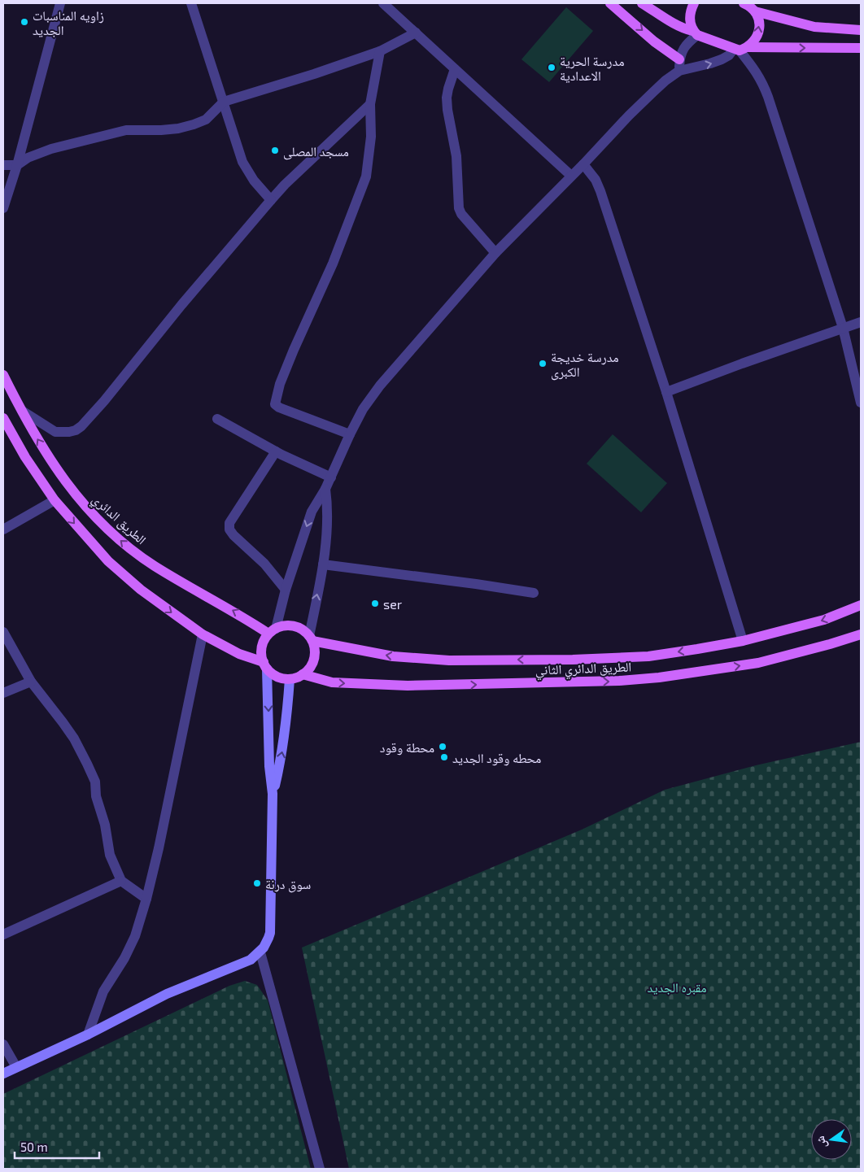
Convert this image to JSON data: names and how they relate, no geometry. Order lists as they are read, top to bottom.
{
  "streets": {
    "main road": ["الطريق الدائري", "الطريق الدائري الثاني"]
  },
  "crossings": [
    ["الطريق الدائري", "الطريق الدائري الثاني"]
  ],
  "parks": ["مقبره الجديد"],
  "places": [
    "زاويه المناسبات الجديد",
    "مدرسة الحرية الاعدادية",
    "مسجد المصلى",
    "مدرسة خديجة الكبرى",
    "ser",
    "محطة وقود",
    "محطه وقود الجديد",
    "سوق درنة"
  ],
  "scale_bar": "50 m",
  "north": "left"
}
